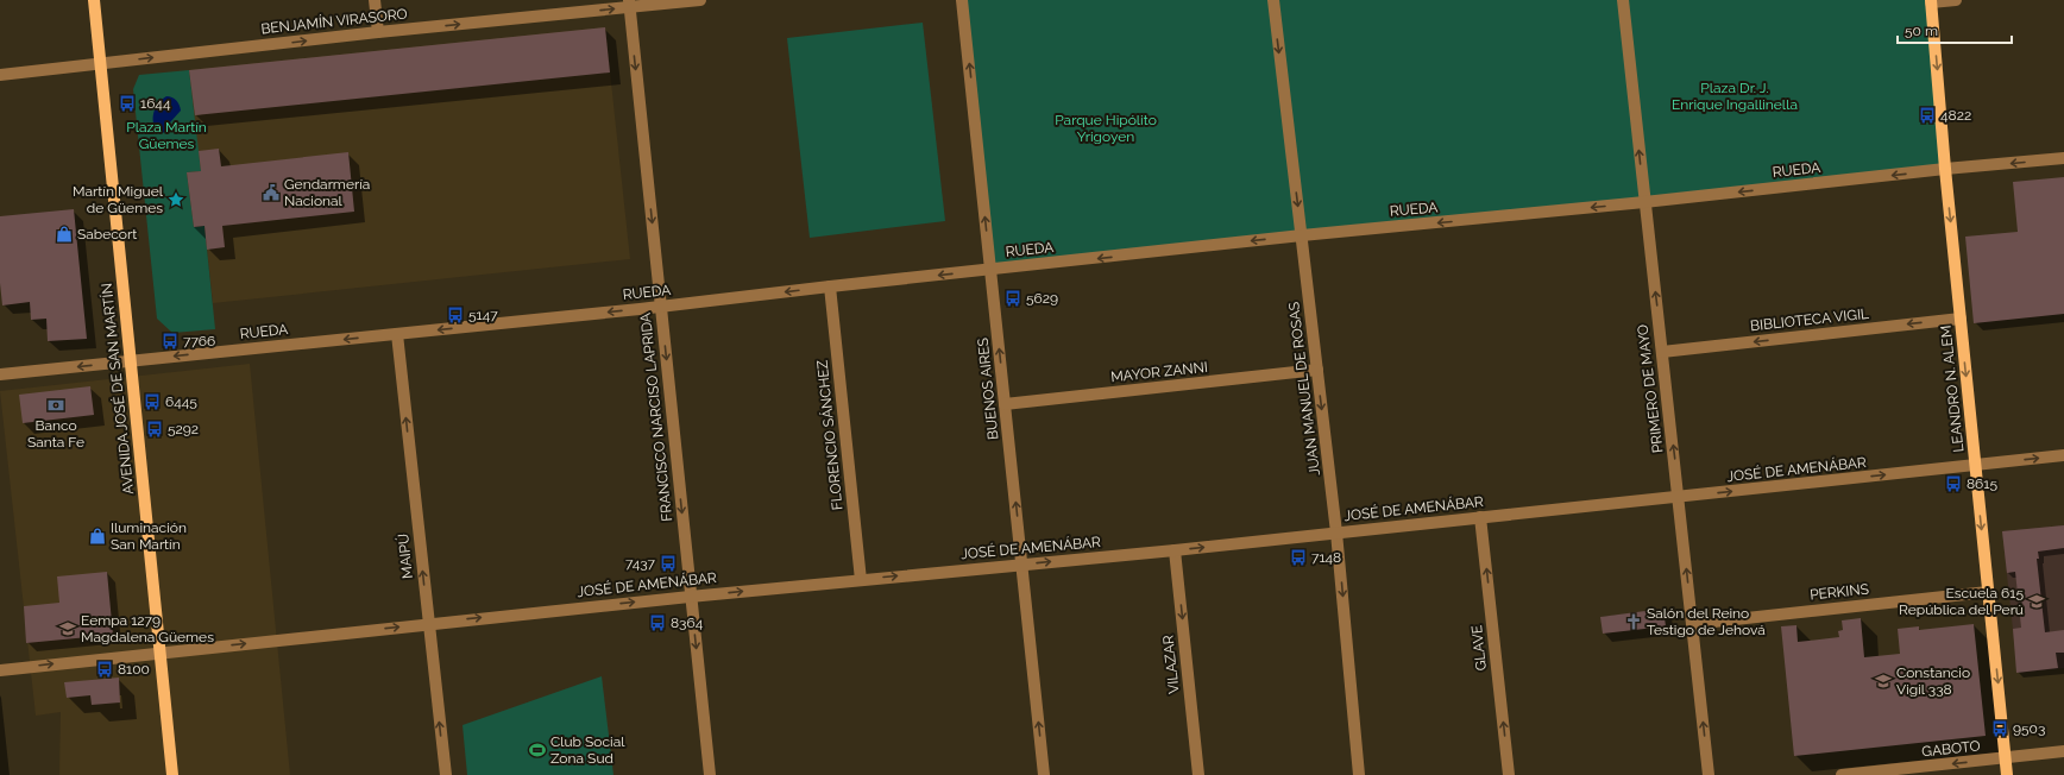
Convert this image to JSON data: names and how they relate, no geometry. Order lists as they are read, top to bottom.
{
  "streets": {
    "main road": ["AVENIDA JOSÉ DE SAN MARTÍN", "LEANDRO N. ALEM"],
    "street": [
      "BENJAMÍN VIRASORO",
      "RUEDA",
      "BIBLIOTECA VIGIL",
      "MAYOR ZANNI",
      "BUENOS AIRES",
      "JUAN MANUEL DE ROSAS",
      "PRIMERO DE MAYO",
      "FRANCISCO NARCISO LAPRIDA",
      "FLORENCIO SÁNCHEZ",
      "JOSÉ DE AMENÁBAR",
      "MAIPÚ",
      "PERKINS",
      "GLAVE",
      "VILAZAR",
      "GABOTO"
    ]
  },
  "crossings": [
    ["BENJAMÍN VIRASORO", "AVENIDA JOSÉ DE SAN MARTÍN"],
    ["BENJAMÍN VIRASORO", "FRANCISCO NARCISO LAPRIDA"],
    ["RUEDA", "AVENIDA JOSÉ DE SAN MARTÍN"],
    ["RUEDA", "BUENOS AIRES"],
    ["RUEDA", "JUAN MANUEL DE ROSAS"],
    ["RUEDA", "PRIMERO DE MAYO"],
    ["RUEDA", "LEANDRO N. ALEM"],
    ["RUEDA", "FRANCISCO NARCISO LAPRIDA"],
    ["RUEDA", "FLORENCIO SÁNCHEZ"],
    ["RUEDA", "MAIPÚ"],
    ["BIBLIOTECA VIGIL", "PRIMERO DE MAYO"],
    ["BIBLIOTECA VIGIL", "LEANDRO N. ALEM"],
    ["MAYOR ZANNI", "BUENOS AIRES"],
    ["MAYOR ZANNI", "JUAN MANUEL DE ROSAS"],
    ["AVENIDA JOSÉ DE SAN MARTÍN", "JOSÉ DE AMENÁBAR"],
    ["BUENOS AIRES", "JOSÉ DE AMENÁBAR"],
    ["JUAN MANUEL DE ROSAS", "JOSÉ DE AMENÁBAR"],
    ["PRIMERO DE MAYO", "JOSÉ DE AMENÁBAR"],
    ["PRIMERO DE MAYO", "PERKINS"],
    ["LEANDRO N. ALEM", "JOSÉ DE AMENÁBAR"],
    ["LEANDRO N. ALEM", "PERKINS"],
    ["LEANDRO N. ALEM", "GABOTO"],
    ["FRANCISCO NARCISO LAPRIDA", "JOSÉ DE AMENÁBAR"],
    ["FLORENCIO SÁNCHEZ", "JOSÉ DE AMENÁBAR"],
    ["JOSÉ DE AMENÁBAR", "MAIPÚ"],
    ["JOSÉ DE AMENÁBAR", "GLAVE"],
    ["JOSÉ DE AMENÁBAR", "VILAZAR"]
  ],
  "one_way": [
    "BENJAMÍN VIRASORO",
    "RUEDA",
    "BIBLIOTECA VIGIL",
    "BUENOS AIRES",
    "JUAN MANUEL DE ROSAS",
    "PRIMERO DE MAYO",
    "LEANDRO N. ALEM",
    "FRANCISCO NARCISO LAPRIDA",
    "JOSÉ DE AMENÁBAR",
    "MAIPÚ",
    "GLAVE",
    "VILAZAR",
    "GABOTO"
  ],
  "parks": ["Plaza Dr. J. Enrique Ingallinella", "Parque Hipólito Yrigoyen", "Plaza Martín Güemes"],
  "places": {
    "bus stop": [
      "1644",
      "4822",
      "5629",
      "5147",
      "7766",
      "6445",
      "5292",
      "8615",
      "7148",
      "7437",
      "8364",
      "8100",
      "9503"
    ],
    "public building": ["Gendarmería Nacional"],
    "place": ["Martín Miguel de Güemes"],
    "shop": ["Sabecort", "Iluminación San Martín"],
    "bank": ["Banco Santa Fe"],
    "school or university": ["Escuela 615 República del Perú", "Eempa 1279 Magdalena Güemes", "Constancio Vigil 338"],
    "church": ["Salón del Reino Testigo de Jehová"],
    "sports": ["Club Social Zona Sud"]
  },
  "scale_bar": "50 m"
}
